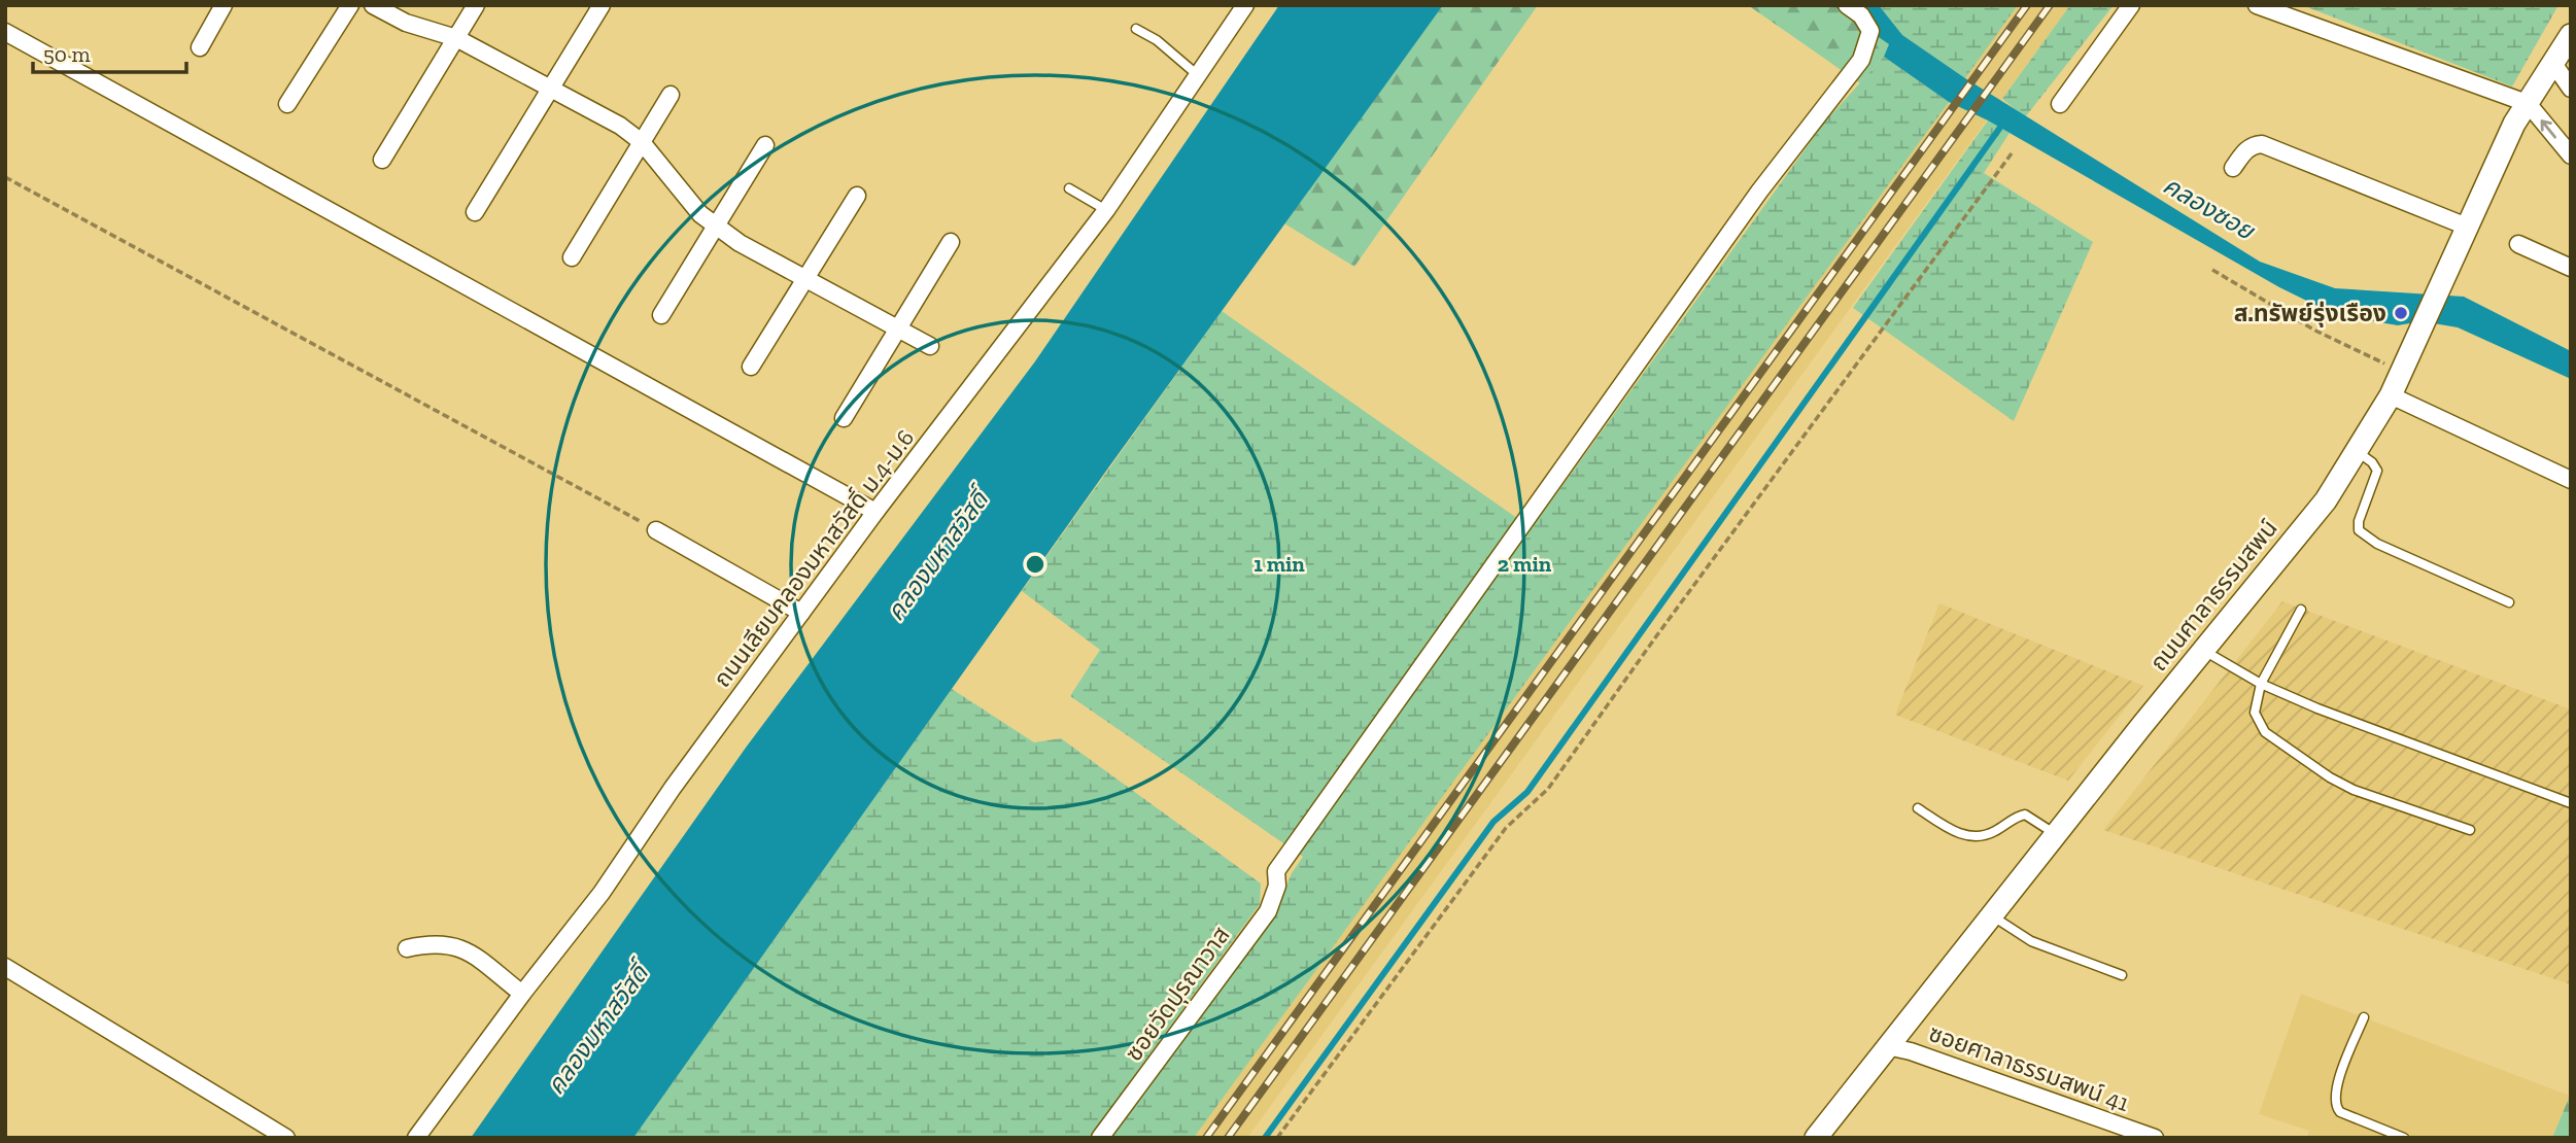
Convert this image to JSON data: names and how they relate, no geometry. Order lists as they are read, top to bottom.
{
  "streets": {
    "street": [
      "ถนนเลียบคลองมหาสวัสดิ์ ม.4-ม.6",
      "ถนนศาลาธรรมสพน์",
      "ซอยวัดปุรณาวาส",
      "ซอยศาลาธรรมสพน์ 41"
    ]
  },
  "crossings": [
    ["ถนนศาลาธรรมสพน์", "ซอยศาลาธรรมสพน์ 41"]
  ],
  "water": ["คลองซอย", "คลองมหาสวัสดิ์"],
  "places": ["ส.ทรัพย์รุ่งเรือง"],
  "scale_bar": "50 m",
  "rings": ["1 min", "2 min"]
}
